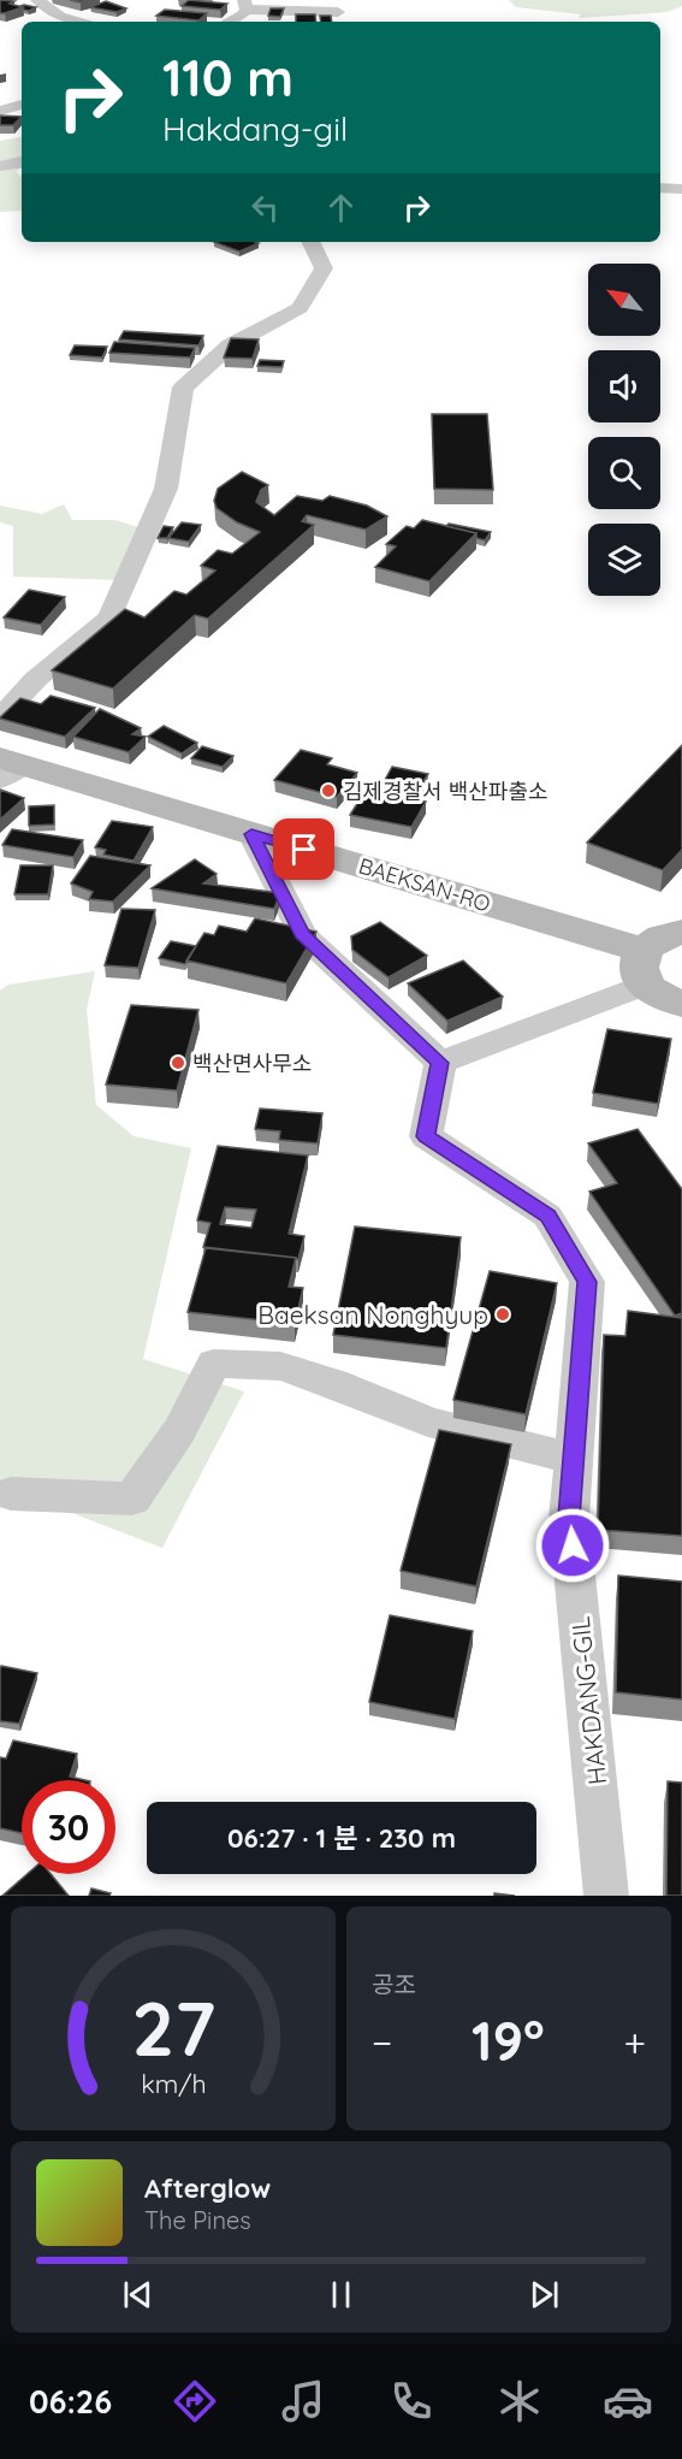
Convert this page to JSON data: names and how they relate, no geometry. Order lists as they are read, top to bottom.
{
  "streets": {
    "main road": ["BAEKSAN-RO"],
    "street": ["HAKDANG-GIL"]
  },
  "places": ["김제경찰서 백산파출소", "백산면사무소", "Baeksan Nonghyup"],
  "north": "top left",
  "page": {
    "turn": ["110 m", "Hakdang-gil"],
    "limit": "30",
    "trip": "06:27 · 1 분 · 230 m",
    "tile": "공조",
    "heat": ["−", "19°", "+"],
    "song": ["Afterglow", "The Pines"],
    "tabs": "06:26",
    "gauge": ["27", "km/h"]
  }
}
